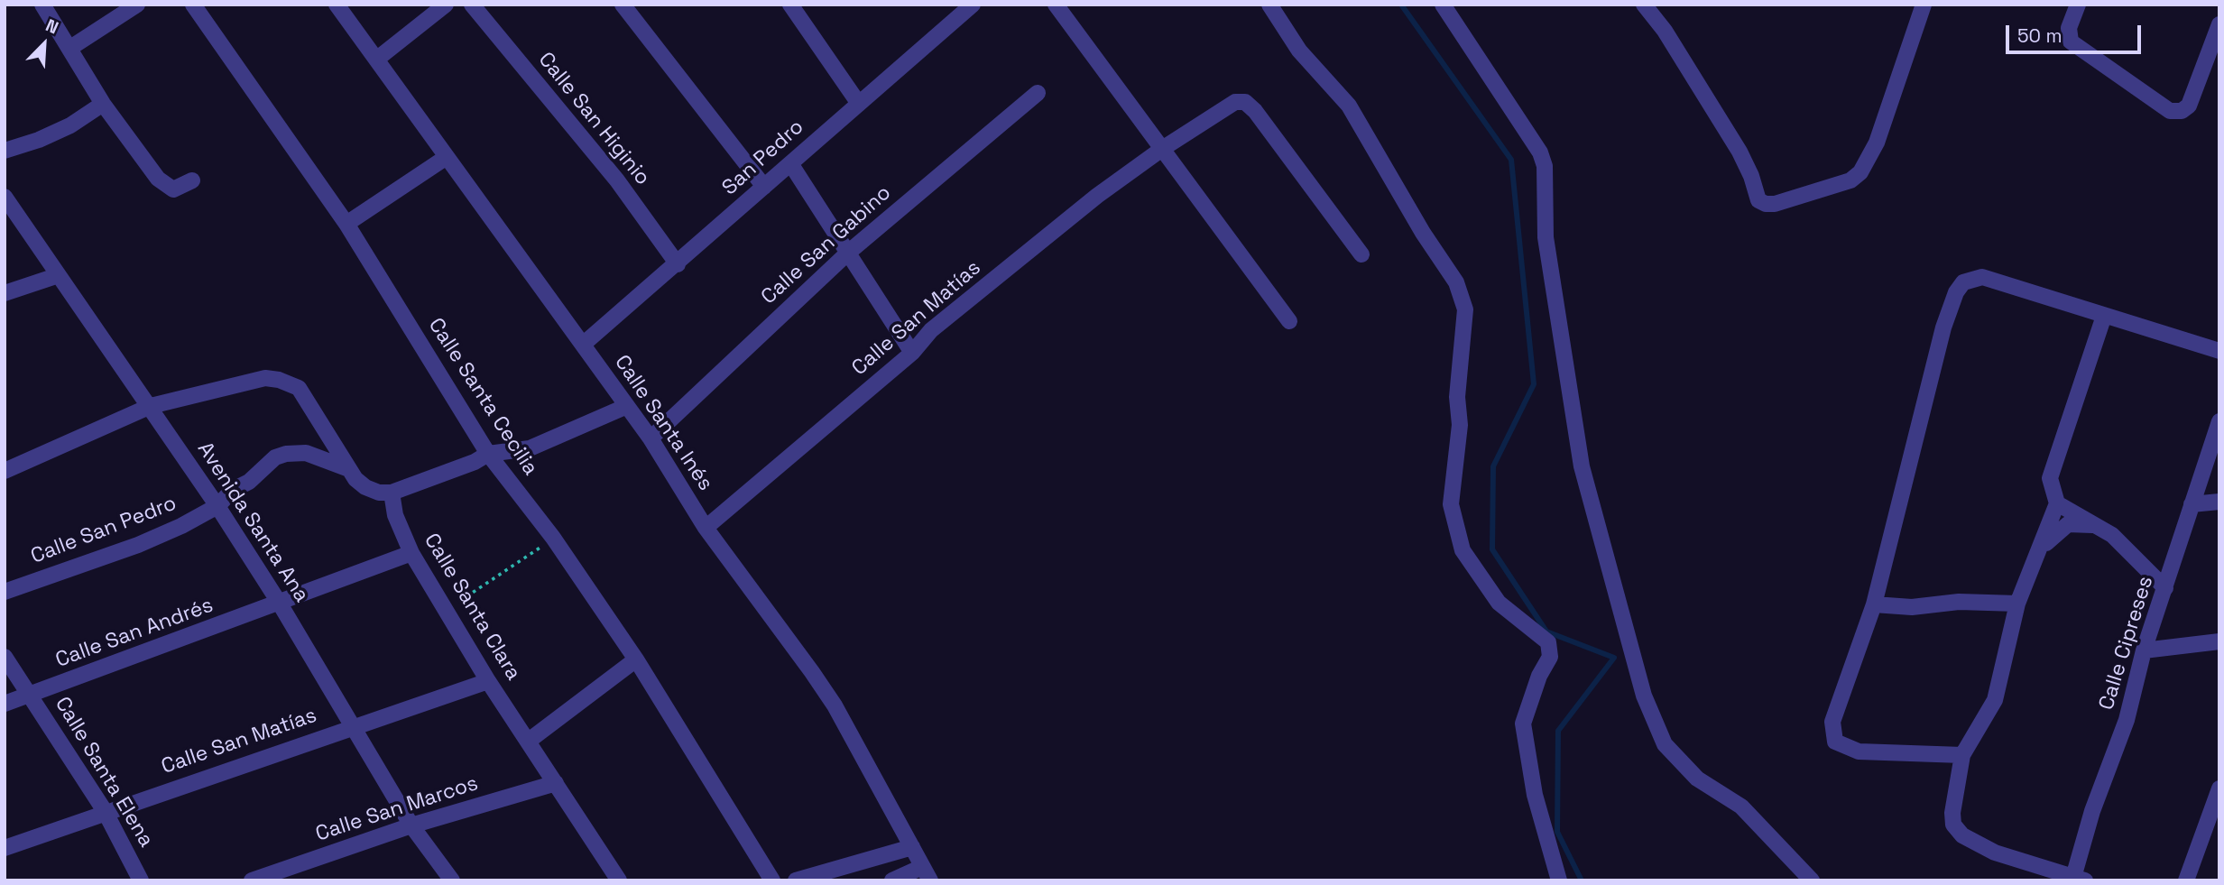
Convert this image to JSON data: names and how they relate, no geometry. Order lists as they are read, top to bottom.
{
  "streets": {
    "street": [
      "Calle San Higinio",
      "San Pedro",
      "Calle San Gabino",
      "Calle San Matías",
      "Calle Santa Cecilia",
      "Calle Santa Inés",
      "Avenida Santa Ana",
      "Calle San Pedro",
      "Calle Santa Clara",
      "Calle San Andrés",
      "Calle Cipreses",
      "Calle Santa Elena",
      "Calle San Marcos"
    ]
  },
  "crossings": [
    ["Calle San Higinio", "San Pedro"],
    ["San Pedro", "Calle Santa Inés"],
    ["Calle San Gabino", "Calle Santa Inés"],
    ["Calle San Matías", "Calle Santa Inés"],
    ["Calle San Matías", "Avenida Santa Ana"],
    ["Calle San Matías", "Calle Santa Clara"],
    ["Calle San Matías", "Calle Santa Elena"],
    ["Avenida Santa Ana", "Calle San Pedro"],
    ["Avenida Santa Ana", "Calle San Andrés"],
    ["Avenida Santa Ana", "Calle San Marcos"],
    ["Calle Santa Clara", "Calle San Marcos"],
    ["Calle San Andrés", "Calle Santa Elena"]
  ],
  "scale_bar": "50 m",
  "north": "top right"
}
